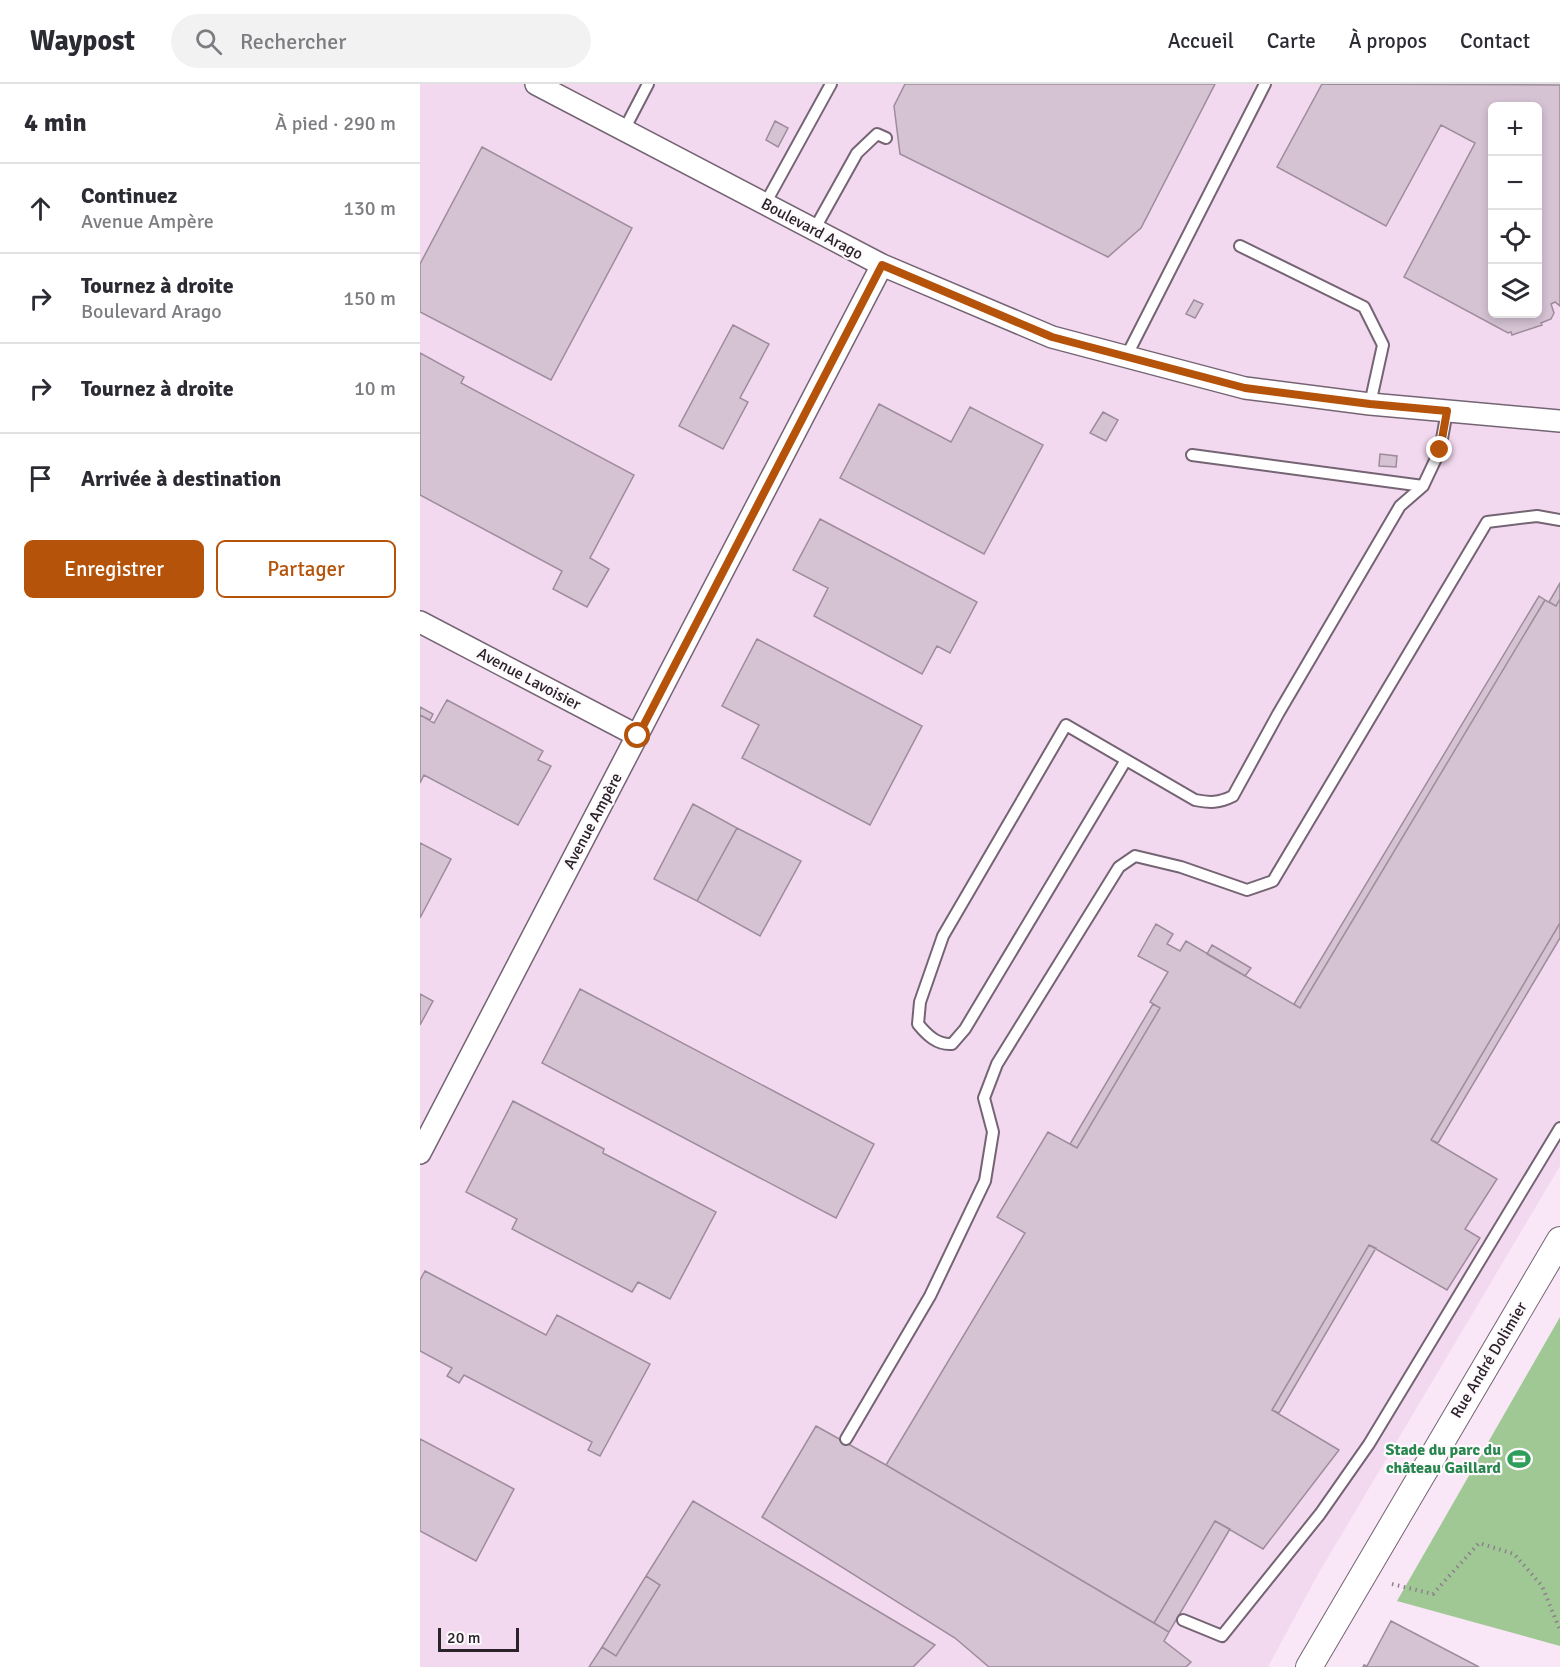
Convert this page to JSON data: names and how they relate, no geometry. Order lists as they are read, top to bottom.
{
  "streets": {
    "street": [
      "Boulevard Arago",
      "Avenue Lavoisier",
      "Avenue Ampère",
      "Rue André Dolimier"
    ]
  },
  "crossings": [
    ["Boulevard Arago", "Avenue Ampère"],
    ["Avenue Lavoisier", "Avenue Ampère"]
  ],
  "places": {
    "sports": ["Stade du parc du château Gaillard"]
  },
  "scale_bar": "20 m",
  "page": {
    "header": "Waypost",
    "search": "Rechercher",
    "nav": [
      "Accueil",
      "Carte",
      "À propos",
      "Contact"
    ],
    "heading": ["4 min", "À pied · 290 m"],
    "map_buttons": ["+", "−"],
    "list": [
      ["Continuez", "Avenue Ampère", "130 m"],
      ["Tournez à droite", "Boulevard Arago", "150 m"],
      ["Tournez à droite", "10 m"],
      "Arrivée à destination"
    ],
    "buttons": ["Enregistrer", "Partager"],
    "scale": "20 m"
  }
}
